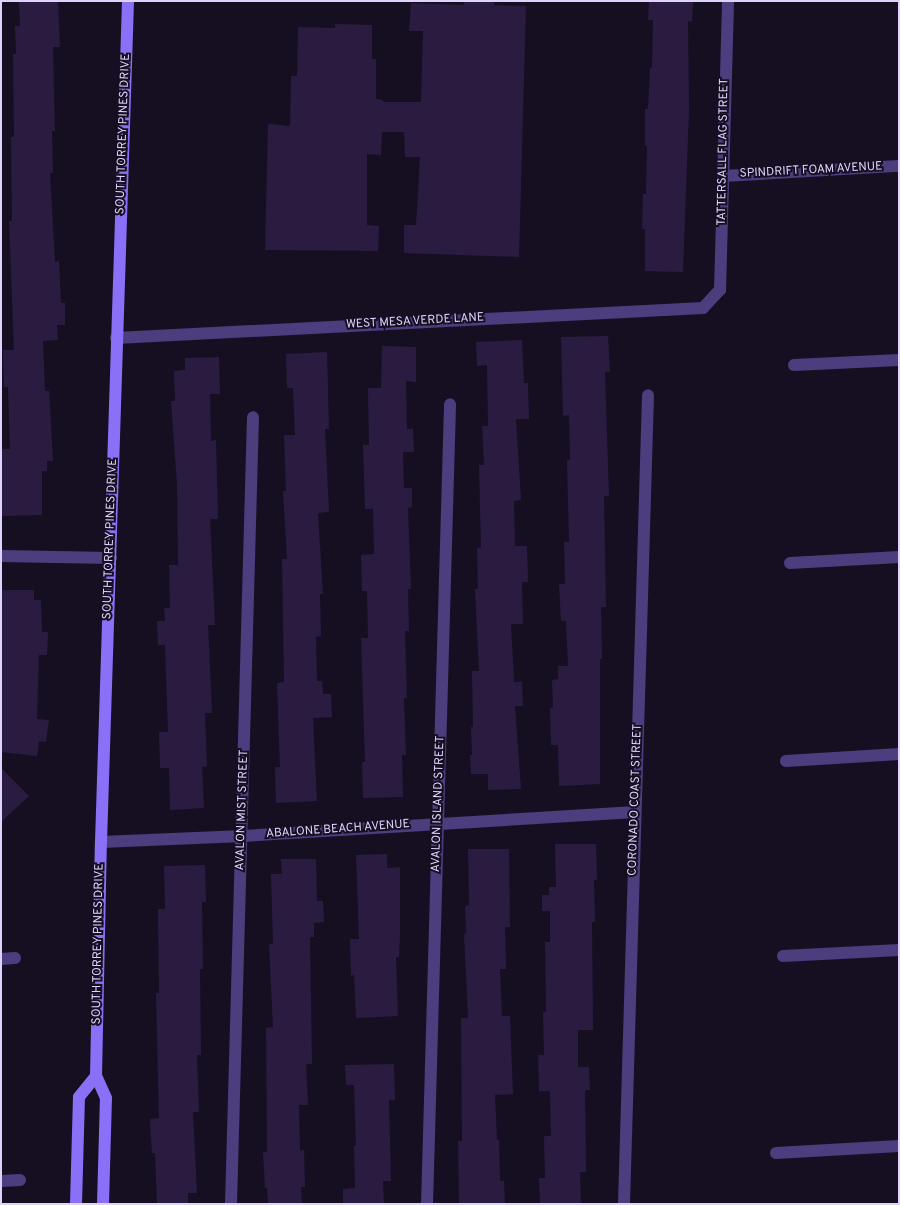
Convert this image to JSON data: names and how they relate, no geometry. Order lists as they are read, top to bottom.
{
  "streets": {
    "street": [
      "SOUTH TORREY PINES DRIVE",
      "TATTERSALL FLAG STREET",
      "SPINDRIFT FOAM AVENUE",
      "WEST MESA VERDE LANE",
      "CORONADO COAST STREET",
      "AVALON ISLAND STREET",
      "AVALON MIST STREET",
      "ABALONE BEACH AVENUE"
    ]
  },
  "crossings": [
    ["SOUTH TORREY PINES DRIVE", "WEST MESA VERDE LANE"],
    ["SOUTH TORREY PINES DRIVE", "ABALONE BEACH AVENUE"],
    ["TATTERSALL FLAG STREET", "SPINDRIFT FOAM AVENUE"],
    ["TATTERSALL FLAG STREET", "WEST MESA VERDE LANE"],
    ["CORONADO COAST STREET", "ABALONE BEACH AVENUE"],
    ["AVALON ISLAND STREET", "ABALONE BEACH AVENUE"],
    ["AVALON MIST STREET", "ABALONE BEACH AVENUE"]
  ]
}
